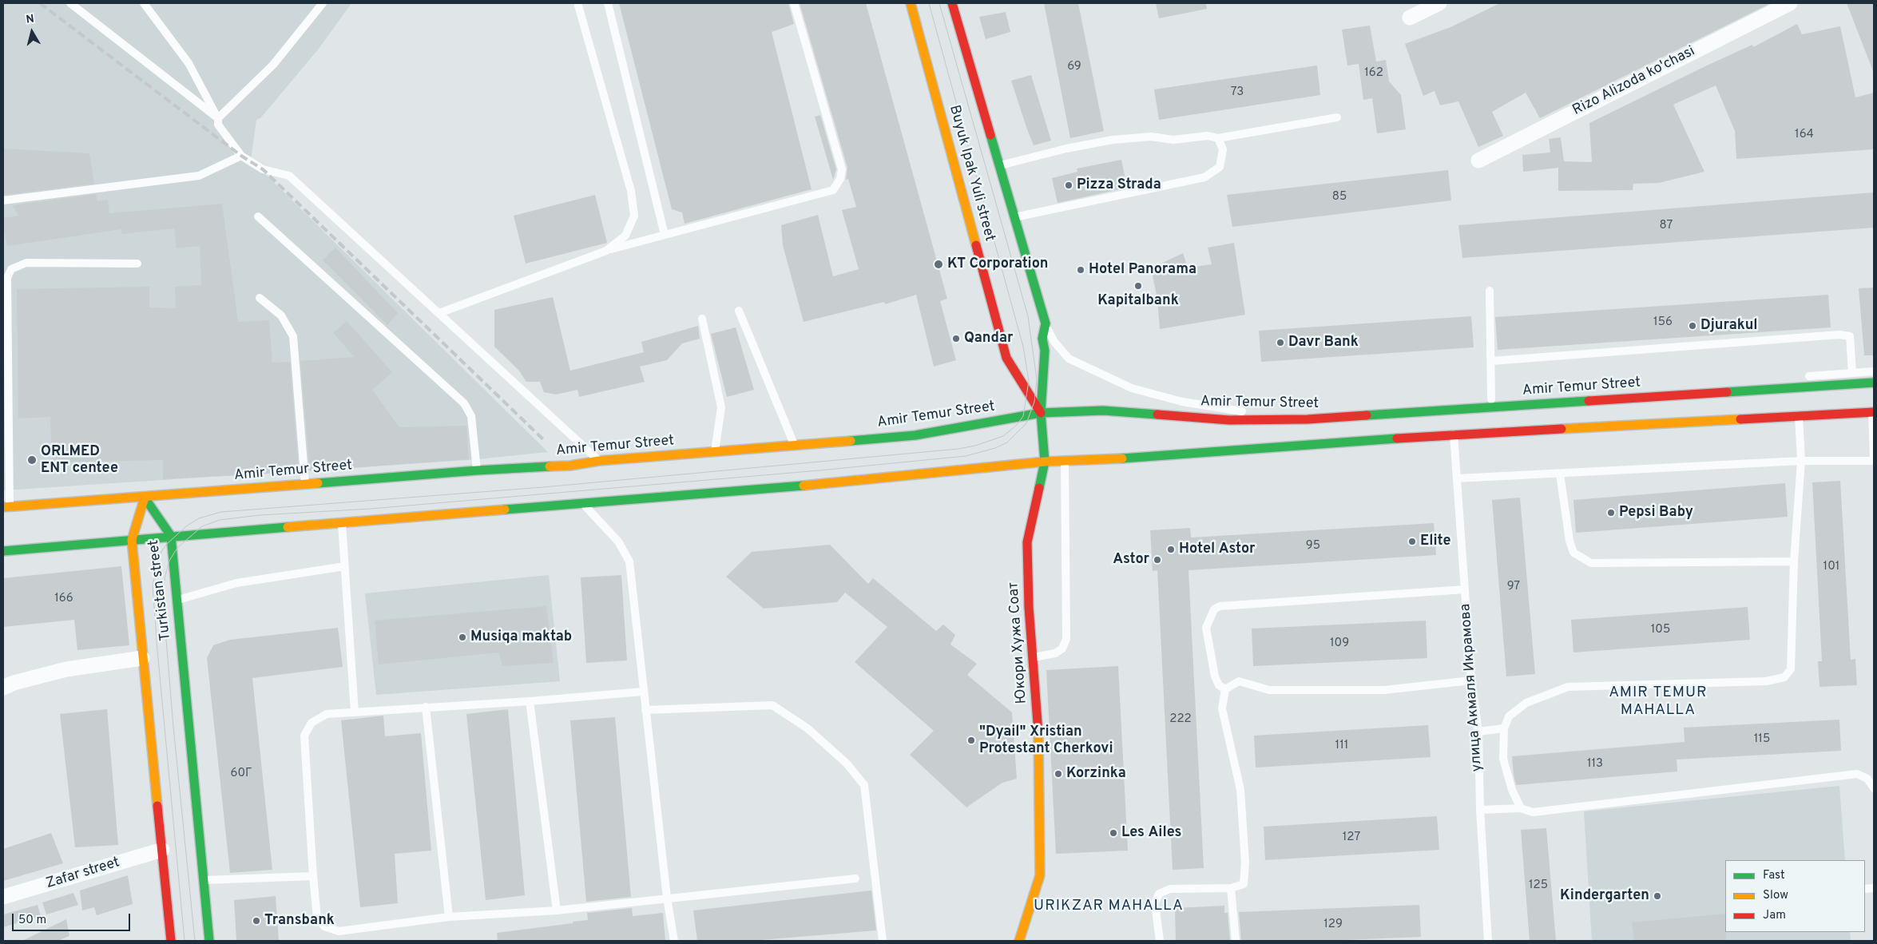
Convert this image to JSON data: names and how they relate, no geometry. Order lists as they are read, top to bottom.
{
  "streets": {
    "main road": [
      "Buyuk Ipak Yuli street",
      "Amir Temur Street",
      "Turkistan street",
      "Юкори Хужа Соат"
    ],
    "street": ["Rizo Alizoda ko'chasi", "Zafar street"],
    "lane": ["улица Акмаля Икрамова"]
  },
  "crossings": [
    ["Buyuk Ipak Yuli street", "Amir Temur Street"],
    ["Buyuk Ipak Yuli street", "Юкори Хужа Соат"],
    ["Amir Temur Street", "Turkistan street"],
    ["Turkistan street", "Zafar street"]
  ],
  "districts": ["AMIR TEMUR MAHALLA", "URIKZAR MAHALLA"],
  "places": [
    "Pizza Strada",
    "KT Corporation",
    "Hotel Panorama",
    "Kapitalbank",
    "Djurakul",
    "Qandar",
    "Davr Bank",
    "ORLMED ENT centee",
    "Pepsi Baby",
    "Elite",
    "Hotel Astor",
    "Astor",
    "Musiqa maktab",
    "\"Dyail\" Xristian Protestant Cherkovi",
    "Korzinka",
    "Les Ailes",
    "Kindergarten",
    "Transbank"
  ],
  "house_numbers": [
    "69",
    "162",
    "73",
    "164",
    "85",
    "87",
    "156",
    "95",
    "101",
    "97",
    "166",
    "105",
    "109",
    "222",
    "115",
    "111",
    "113",
    "60Г",
    "127",
    "125",
    "129"
  ],
  "legend": ["Fast", "Slow", "Jam"],
  "scale_bar": "50 m",
  "north": "top"
}
